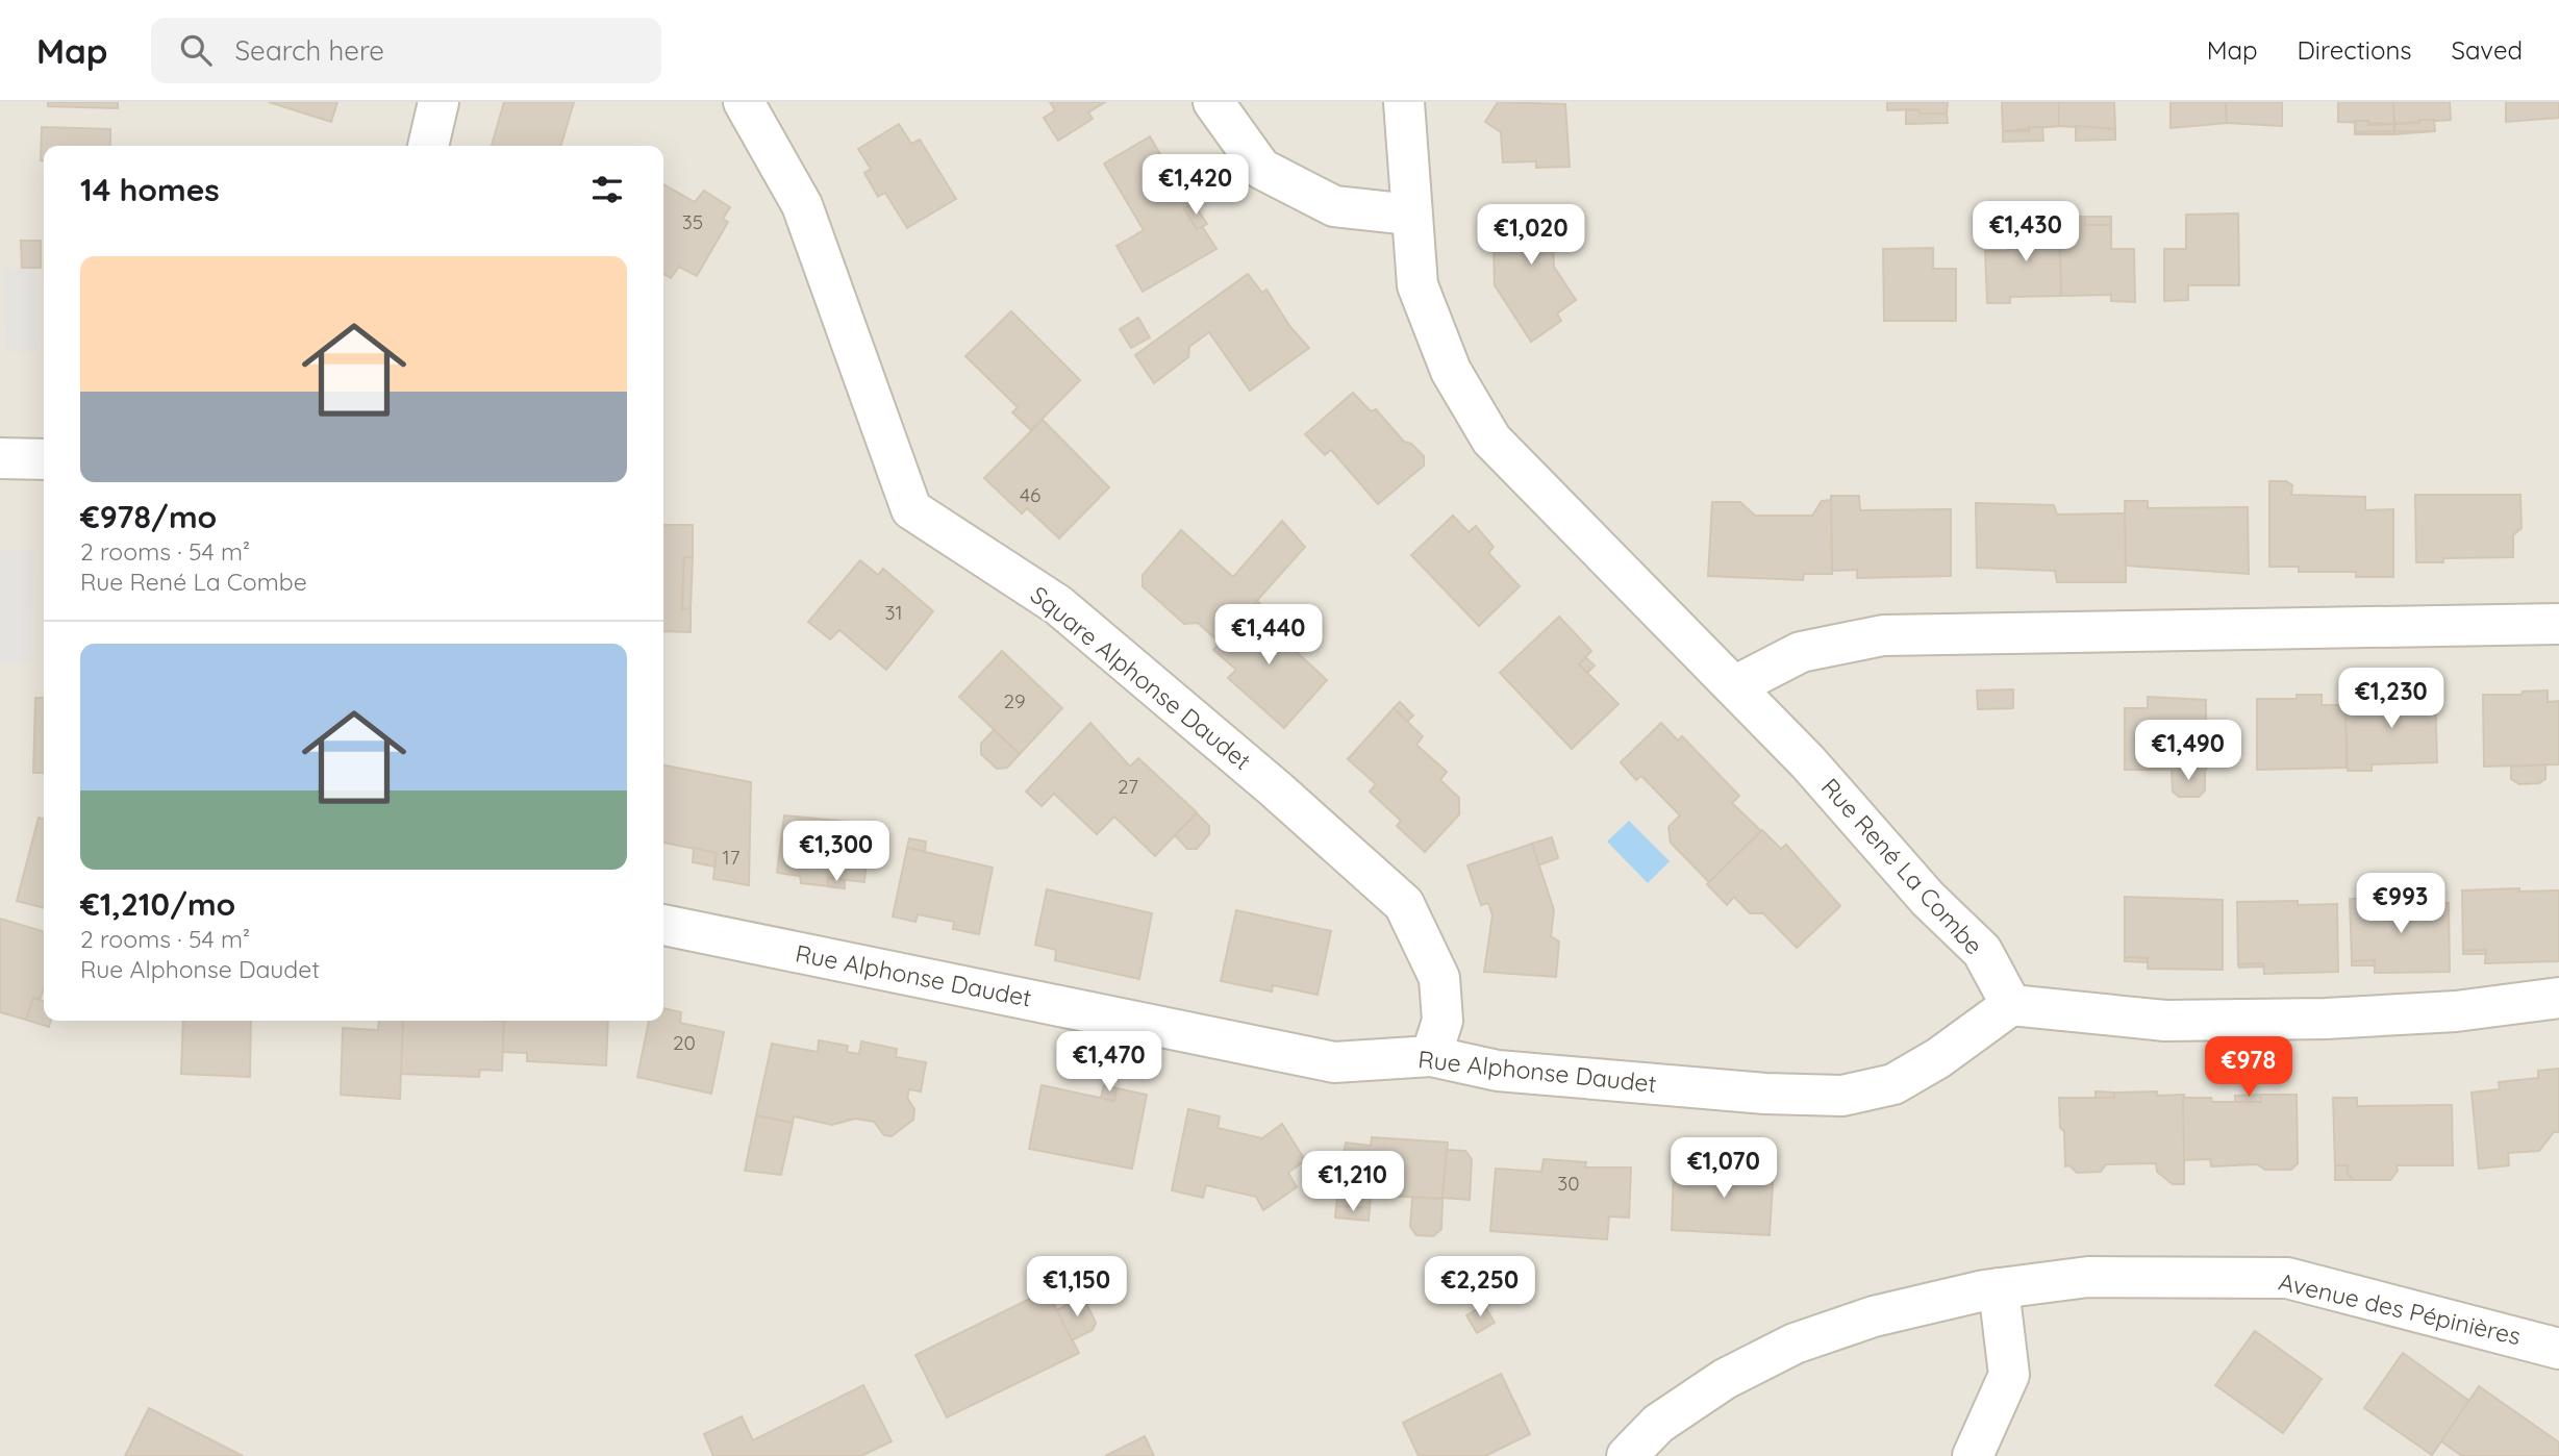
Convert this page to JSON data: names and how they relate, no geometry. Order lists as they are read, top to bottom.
{
  "streets": {
    "street": [
      "Square Alphonse Daudet",
      "Rue René La Combe",
      "Rue Alphonse Daudet",
      "Avenue des Pépinières"
    ]
  },
  "crossings": [
    ["Square Alphonse Daudet", "Rue Alphonse Daudet"],
    ["Rue René La Combe", "Rue Alphonse Daudet"]
  ],
  "house_numbers": [
    "35",
    "46",
    "31",
    "29",
    "27",
    "17",
    "20",
    "30"
  ],
  "page": {
    "header": "Map",
    "search": "Search here",
    "nav": ["Map", "Directions", "Saved"],
    "heading": "14 homes",
    "price": [
      "€1,420",
      "€1,430",
      "€1,020",
      "€1,440",
      "€1,230",
      "€1,490",
      "€1,300",
      "€993",
      "€1,470",
      "€978",
      "€1,070",
      "€1,210",
      "€1,150",
      "€2,250"
    ],
    "list": [
      {
        "name": "€978/mo",
        "note": "2 rooms · 54 m² · Rue René La Combe"
      },
      {
        "name": "€1,210/mo",
        "note": "2 rooms · 54 m² · Rue Alphonse Daudet"
      }
    ]
  }
}
